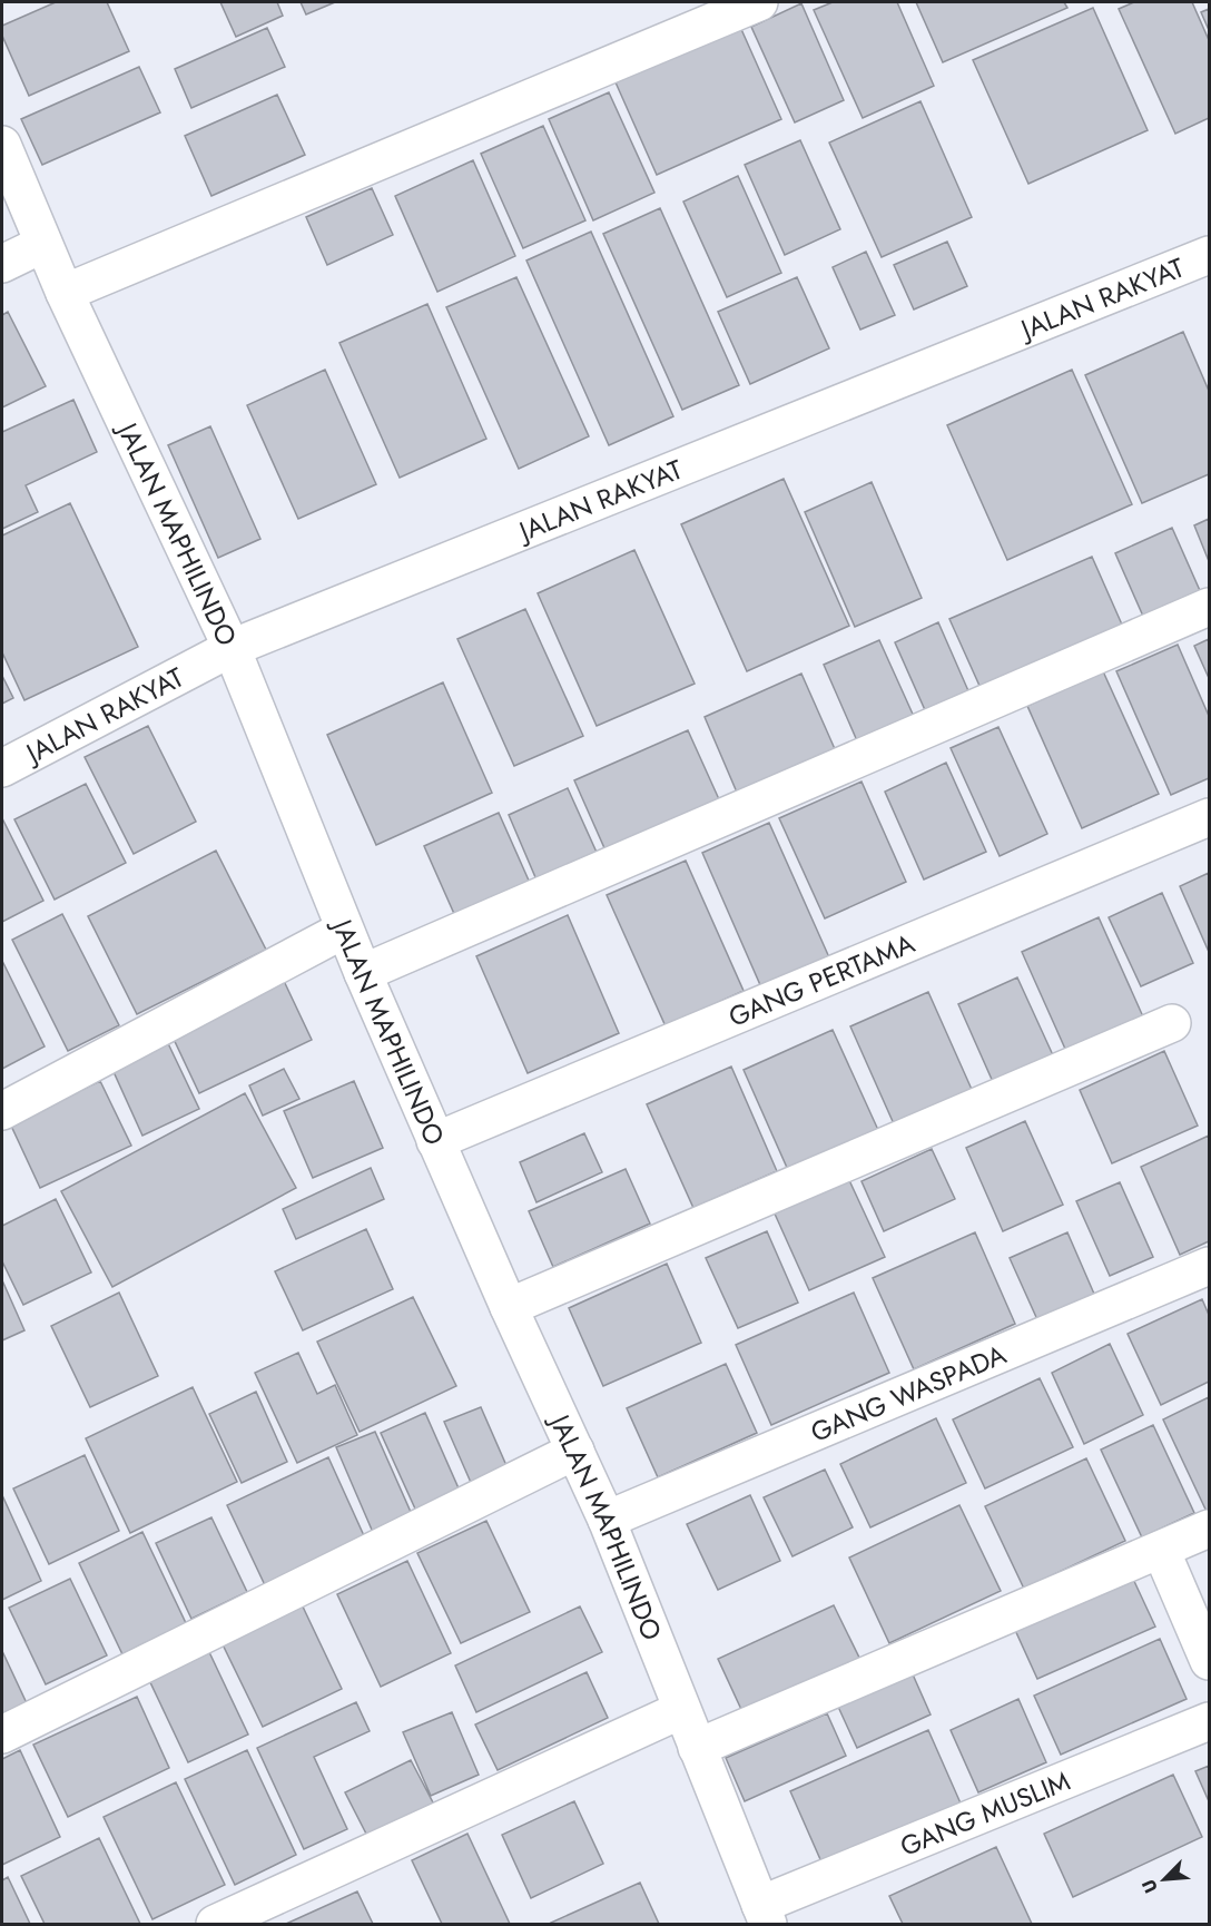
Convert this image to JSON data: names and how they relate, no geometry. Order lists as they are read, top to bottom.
{
  "streets": {
    "street": [
      "JALAN RAKYAT",
      "JALAN MAPHILINDO",
      "GANG PERTAMA",
      "GANG WASPADA",
      "GANG MUSLIM"
    ]
  },
  "crossings": [
    ["JALAN RAKYAT", "JALAN MAPHILINDO"],
    ["JALAN MAPHILINDO", "GANG PERTAMA"],
    ["JALAN MAPHILINDO", "GANG WASPADA"],
    ["JALAN MAPHILINDO", "GANG MUSLIM"]
  ],
  "north": "bottom left"
}
